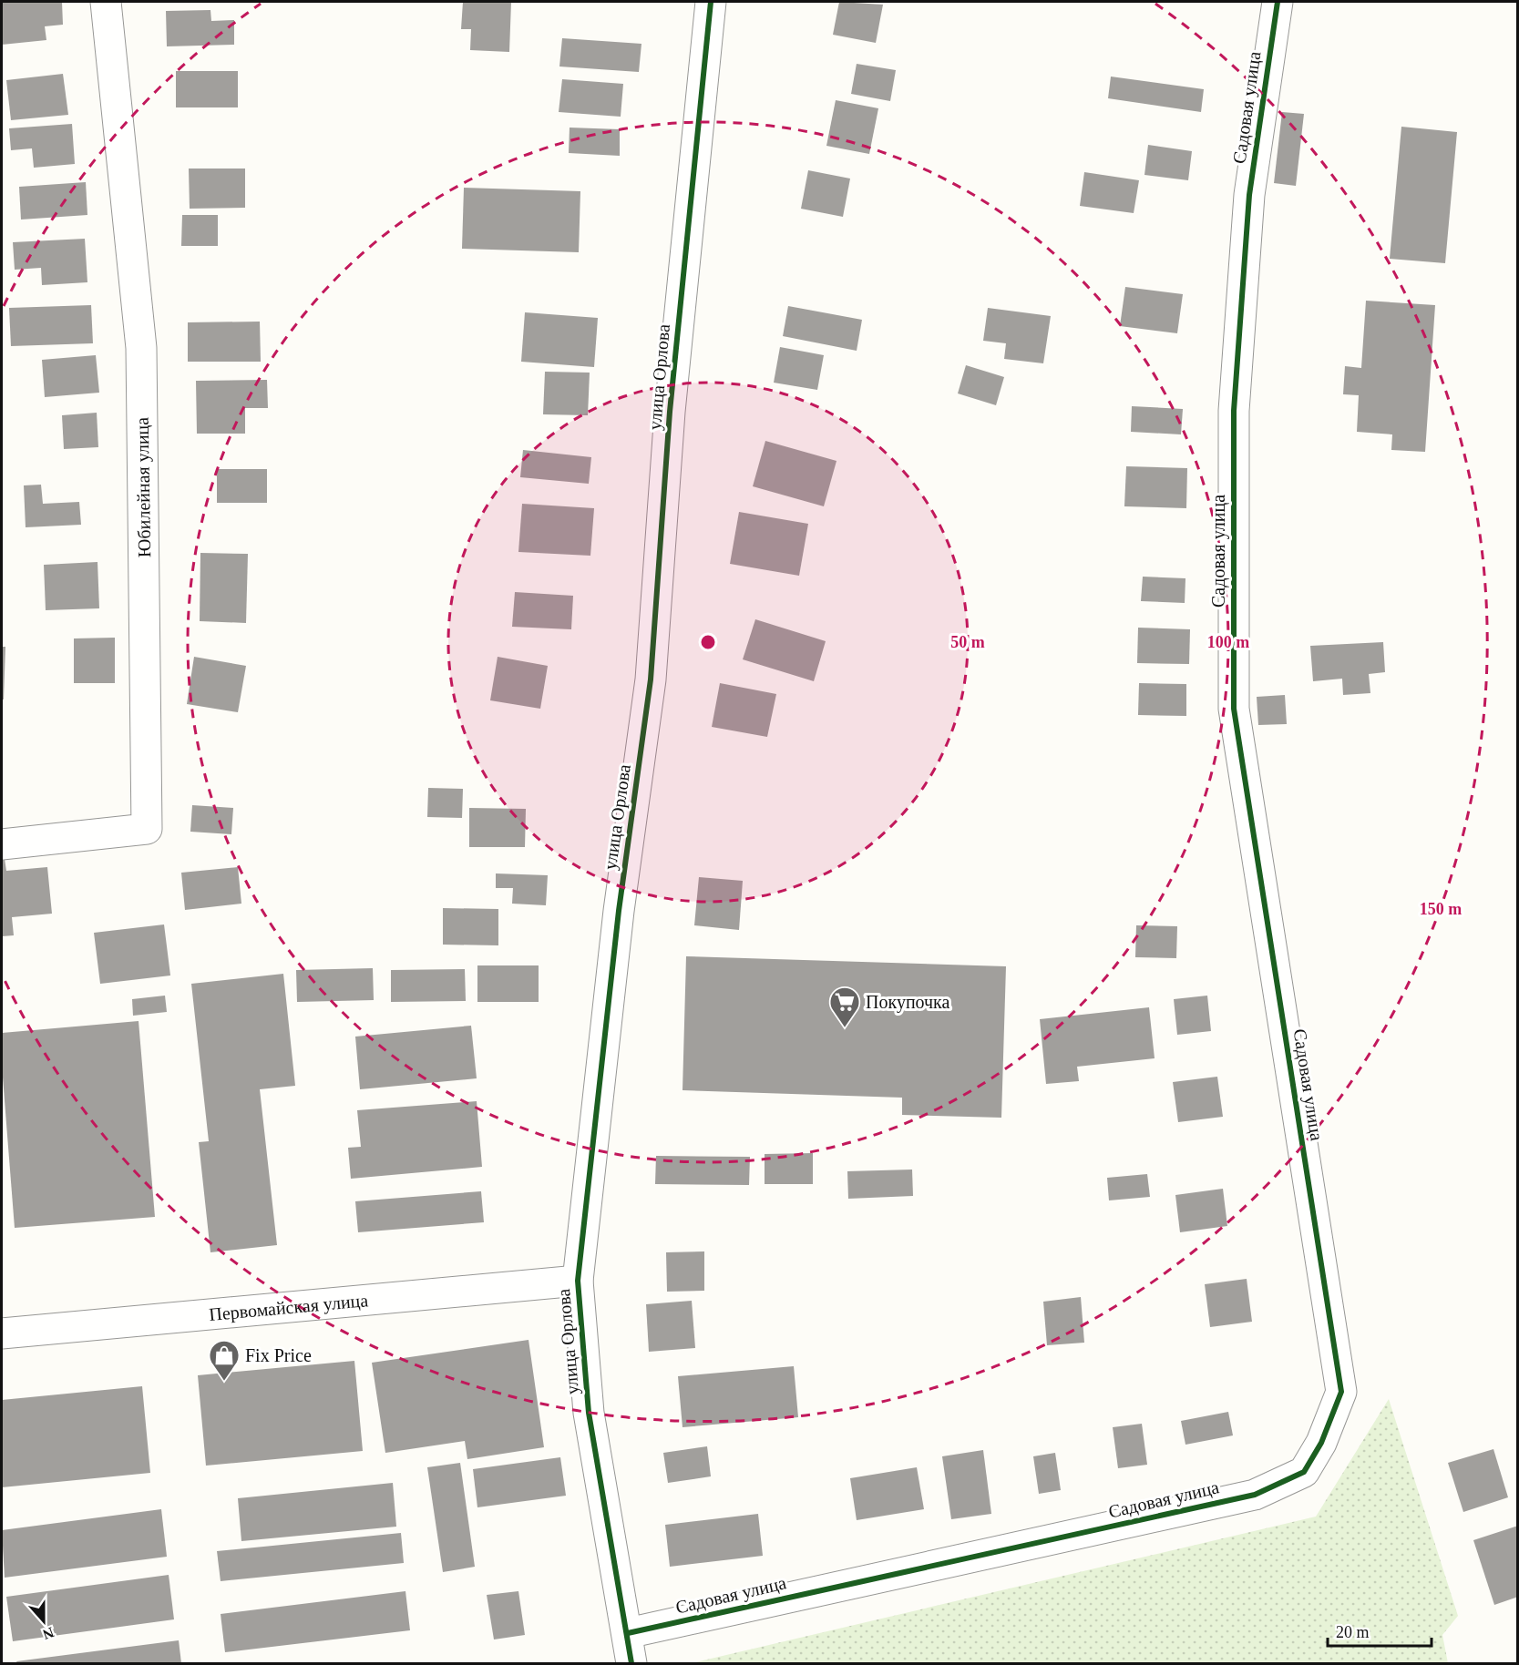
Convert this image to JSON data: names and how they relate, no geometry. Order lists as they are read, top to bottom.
{
  "streets": {
    "street": [
      "Садовая улица",
      "улица Орлова",
      "Юбилейная улица",
      "Первомайская улица"
    ]
  },
  "crossings": [
    ["Садовая улица", "улица Орлова"],
    ["улица Орлова", "Первомайская улица"]
  ],
  "places": {
    "supermarket": ["Покупочка"],
    "shop": ["Fix Price"]
  },
  "scale_bar": "20 m",
  "north": "bottom",
  "rings": ["50 m", "100 m", "150 m"]
}
